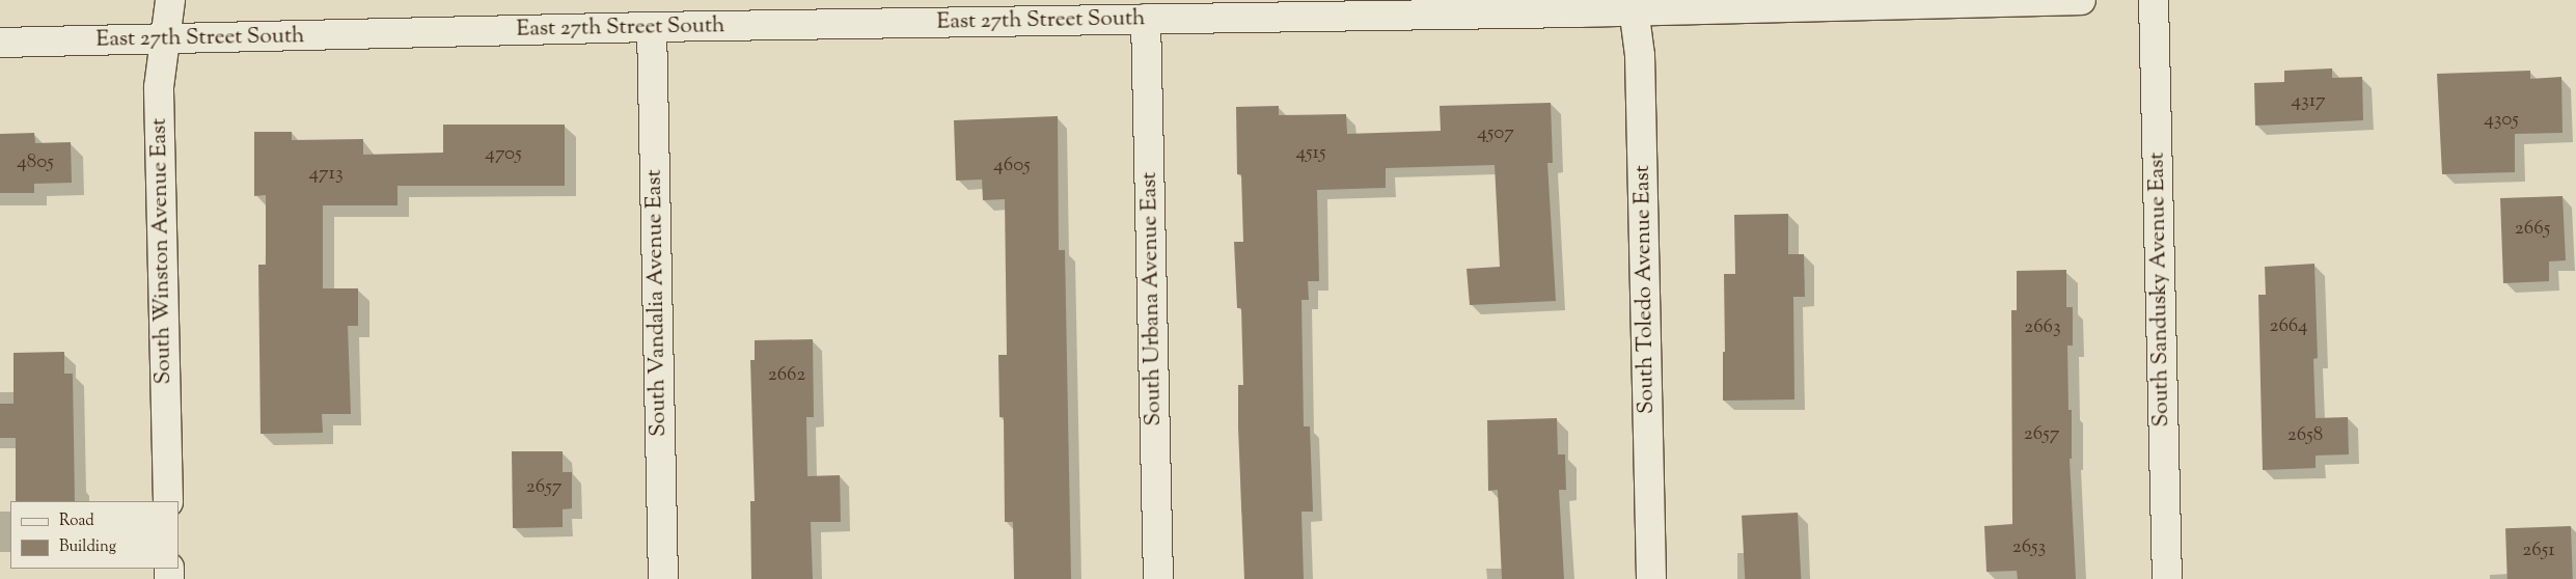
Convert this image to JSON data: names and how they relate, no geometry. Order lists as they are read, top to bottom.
{
  "streets": {
    "street": [
      "East 27th Street South",
      "South Winston Avenue East",
      "South Toledo Avenue East",
      "South Sandusky Avenue East",
      "South Urbana Avenue East",
      "South Vandalia Avenue East"
    ]
  },
  "crossings": [
    ["East 27th Street South", "South Winston Avenue East"],
    ["East 27th Street South", "South Toledo Avenue East"],
    ["East 27th Street South", "South Urbana Avenue East"],
    ["East 27th Street South", "South Vandalia Avenue East"]
  ],
  "house_numbers": [
    "4317",
    "4305",
    "4507",
    "4515",
    "4705",
    "4805",
    "4605",
    "4713",
    "2665",
    "2664",
    "2663",
    "2662",
    "2657",
    "2658",
    "2657",
    "2653",
    "2651"
  ],
  "legend": ["Road", "Building"]
}
